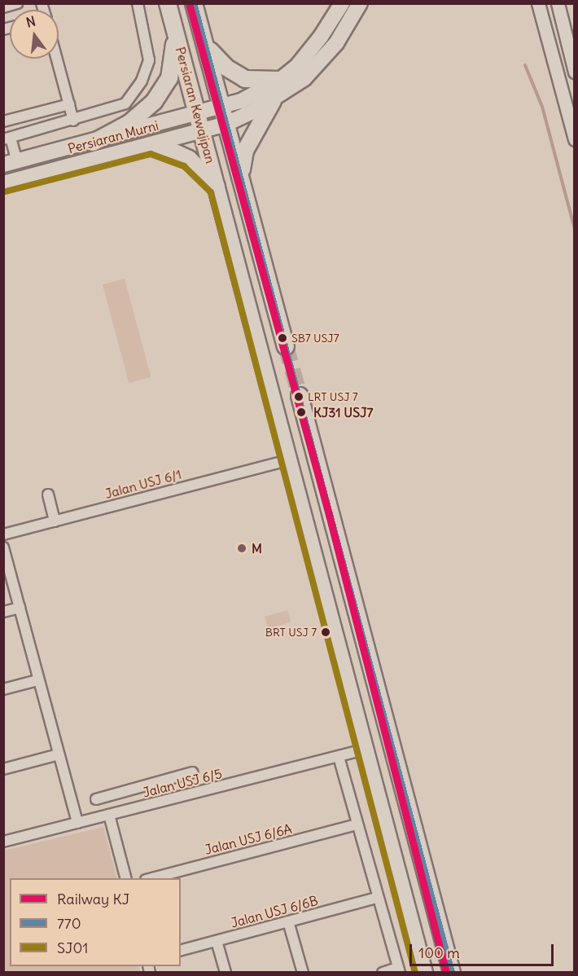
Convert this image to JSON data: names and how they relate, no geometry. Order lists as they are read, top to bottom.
{
  "streets": {
    "main road": ["Persiaran Kewajipan", "Persiaran Murni"],
    "street": [
      "Jalan USJ 6/1",
      "Jalan USJ 6/5",
      "Jalan USJ 6/6A",
      "Jalan USJ 6/6B"
    ]
  },
  "crossings": [
    ["Persiaran Kewajipan", "Persiaran Murni"],
    ["Persiaran Kewajipan", "Jalan USJ 6/1"],
    ["Persiaran Kewajipan", "Jalan USJ 6/5"]
  ],
  "places": [
    "SB7 USJ7",
    "LRT USJ 7",
    "KJ31 USJ7",
    "M",
    "BRT USJ 7"
  ],
  "lines": ["rail line KJ", "transit line 770", "transit line SJ01"],
  "legend": ["Railway KJ", "770", "SJ01"],
  "scale_bar": "100 m",
  "north": "top"
}
